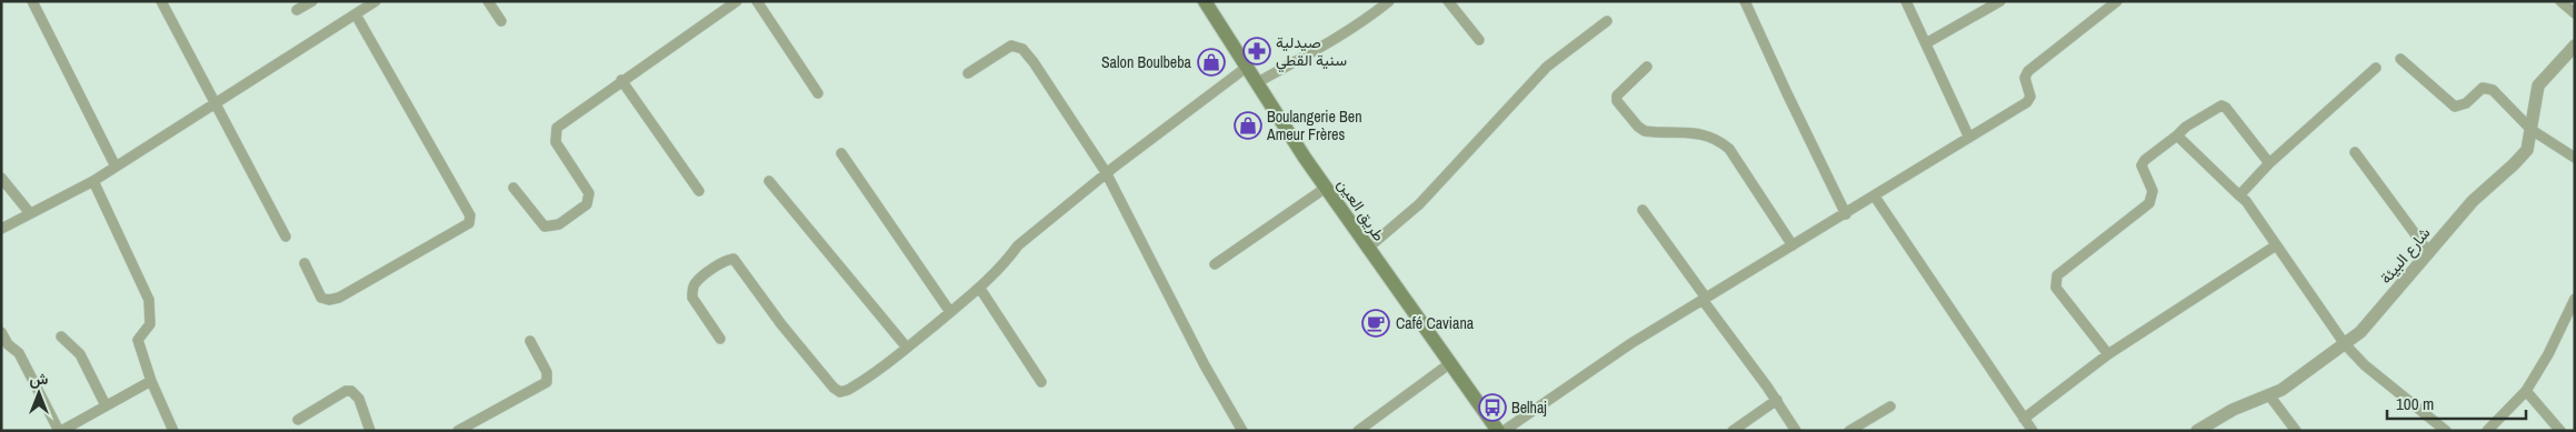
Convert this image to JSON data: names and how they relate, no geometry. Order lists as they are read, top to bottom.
{
  "streets": {
    "main road": ["طريق العين"],
    "street": ["شارع البيئة"]
  },
  "places": {
    "pharmacy": ["صيدلية سنية القطي"],
    "shop": ["Salon Boulbeba", "Boulangerie Ben Ameur Frères"],
    "cafe": ["Café Caviana"],
    "bus stop": ["Belhaj"]
  },
  "scale_bar": "100 m",
  "north": "top"
}
